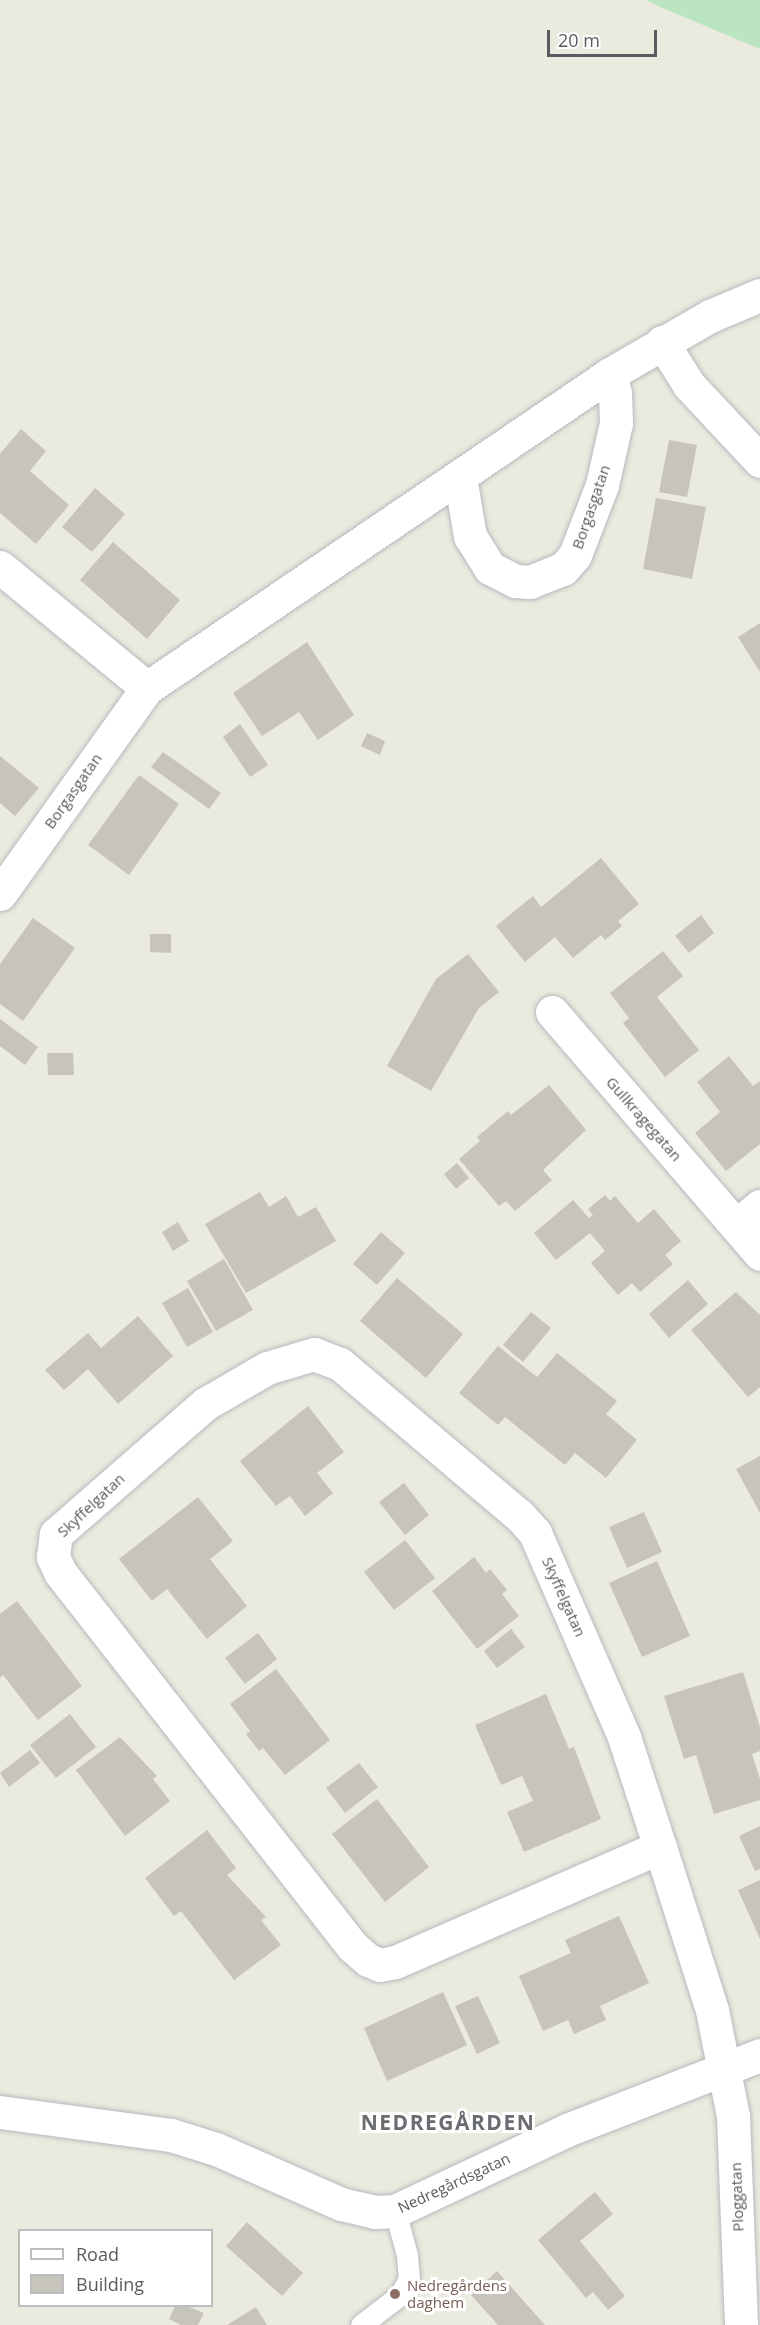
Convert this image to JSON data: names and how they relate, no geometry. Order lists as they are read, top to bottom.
{
  "streets": {
    "street": [
      "Borgasgatan",
      "Gullkragegatan",
      "Skyffelgatan",
      "Nedregårdsgatan",
      "Ploggatan"
    ]
  },
  "crossings": [
    ["Skyffelgatan", "Nedregårdsgatan"],
    ["Skyffelgatan", "Ploggatan"],
    ["Nedregårdsgatan", "Ploggatan"]
  ],
  "districts": ["NEDREGÅRDEN"],
  "places": ["Nedregårdens daghem"],
  "legend": ["Road", "Building"],
  "scale_bar": "20 m"
}
